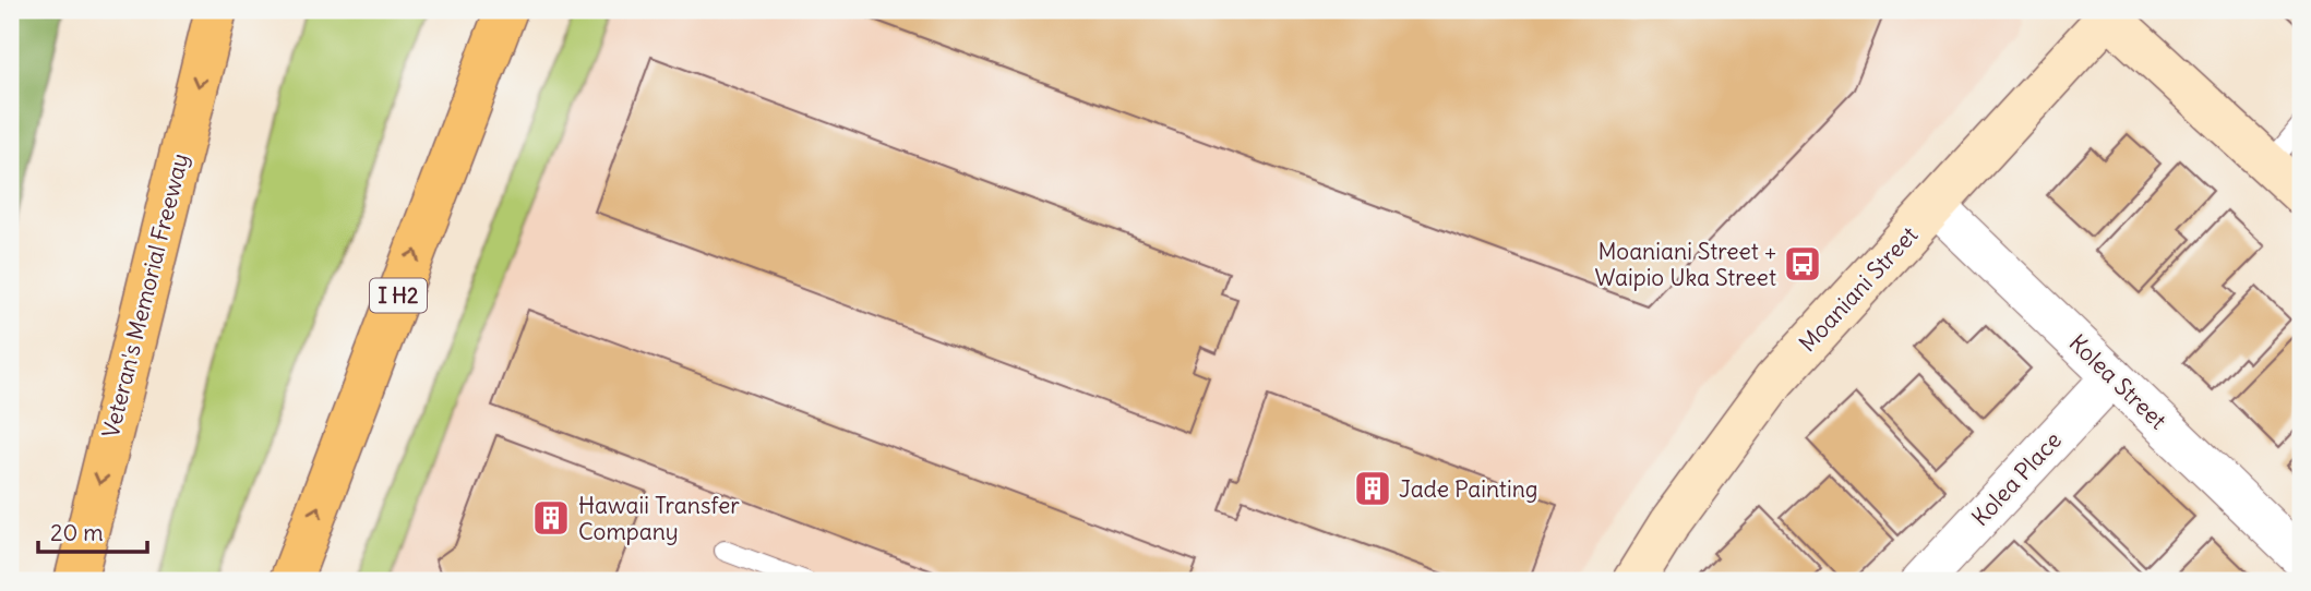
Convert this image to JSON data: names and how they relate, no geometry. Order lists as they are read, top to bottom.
{
  "streets": {
    "highway": ["Veteran's Memorial Freeway", "I H2"],
    "street": ["Moaniani Street", "Kolea Street", "Kolea Place"]
  },
  "crossings": [
    ["Moaniani Street", "Kolea Street"],
    ["Kolea Street", "Kolea Place"]
  ],
  "places": {
    "bus stop": ["Moaniani Street + Waipio Uka Street"],
    "building": ["Jade Painting", "Hawaii Transfer Company"]
  },
  "scale_bar": "20 m"
}
